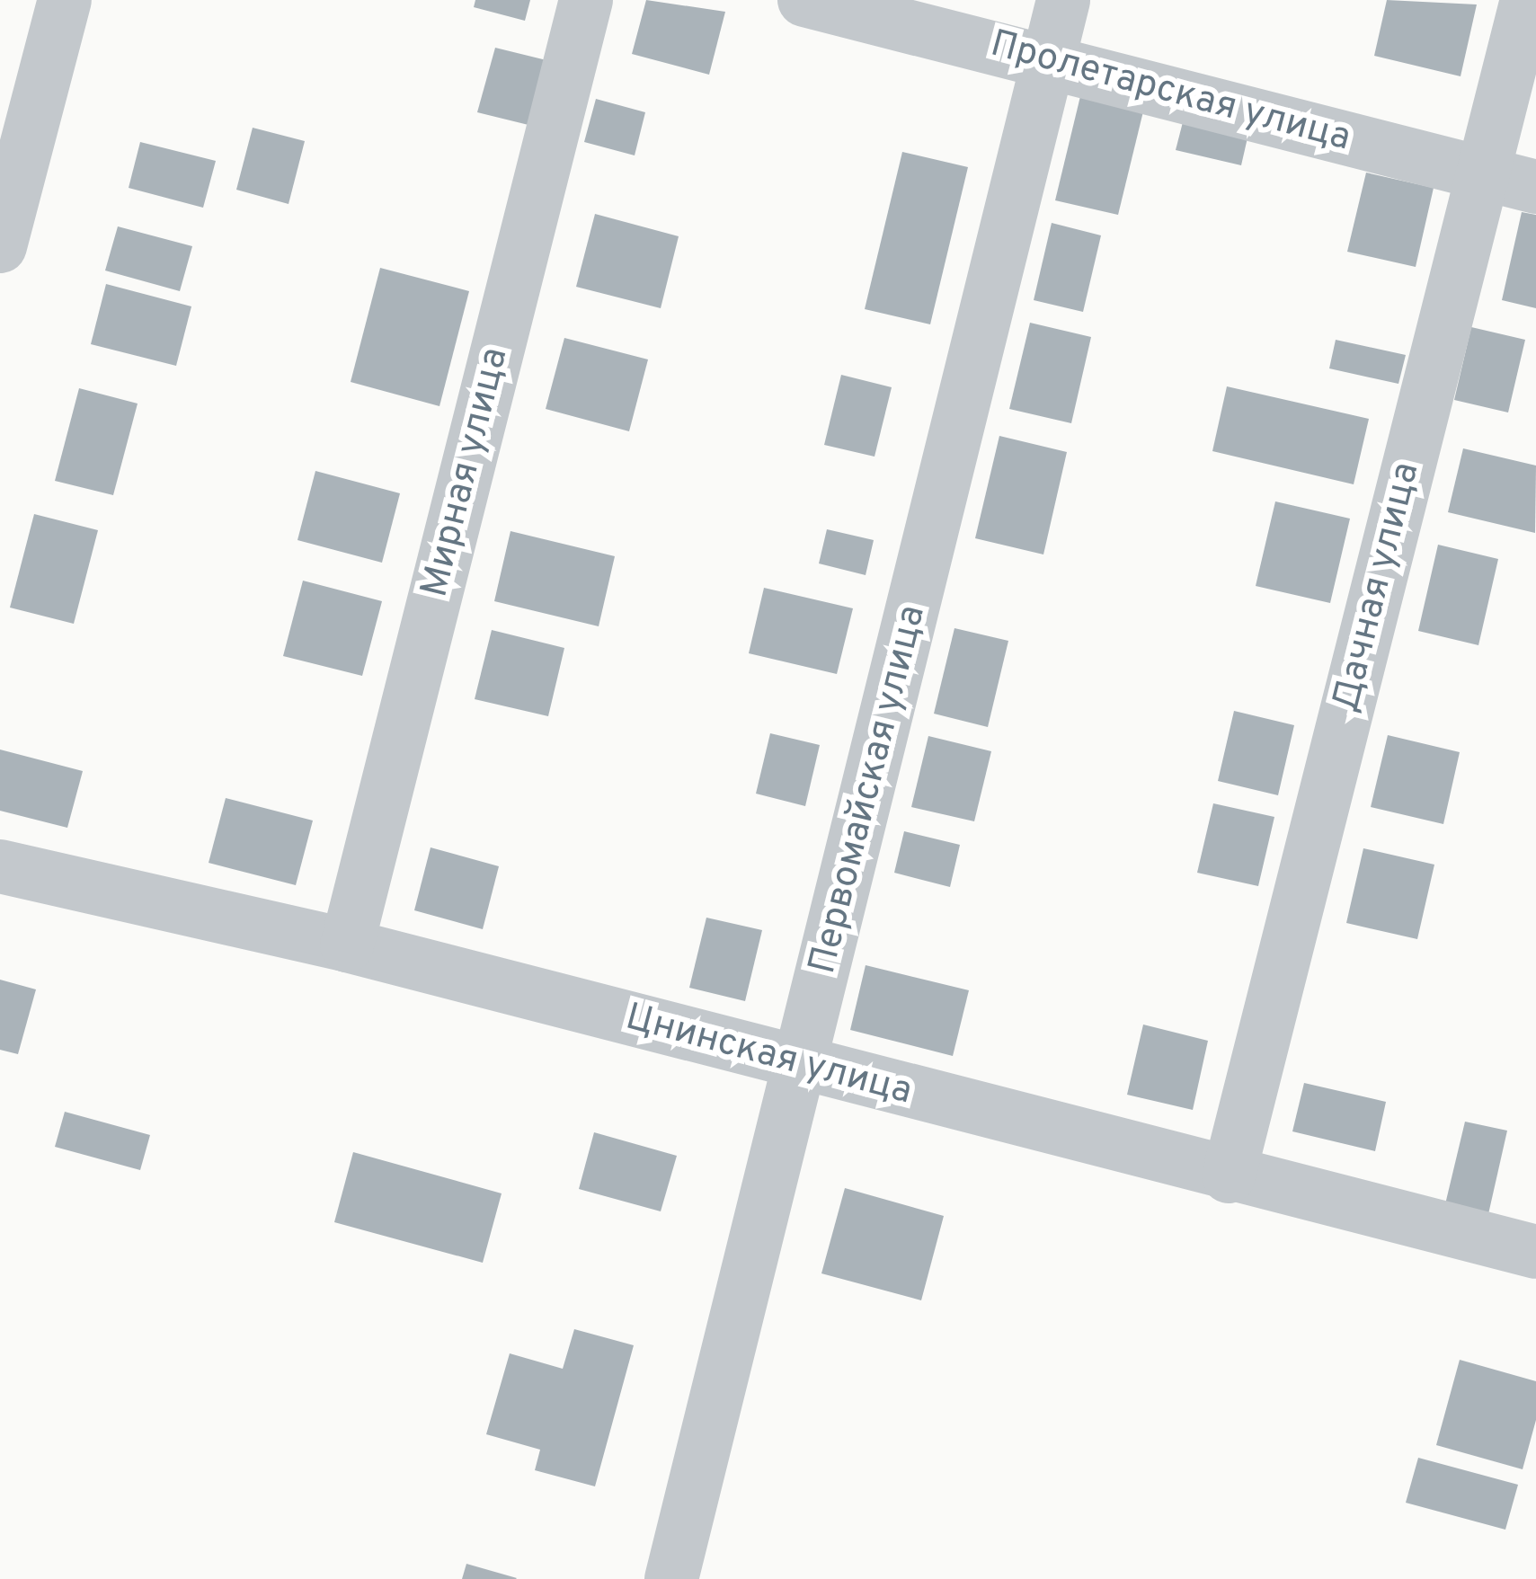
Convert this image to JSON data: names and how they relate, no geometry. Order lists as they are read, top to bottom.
{
  "streets": {
    "street": [
      "Пролетарская улица",
      "Мирная улица",
      "Дачная улица",
      "Первомайская улица",
      "Цнинская улица"
    ]
  },
  "crossings": [
    ["Пролетарская улица", "Дачная улица"],
    ["Пролетарская улица", "Первомайская улица"],
    ["Мирная улица", "Цнинская улица"],
    ["Дачная улица", "Цнинская улица"],
    ["Первомайская улица", "Цнинская улица"]
  ]
}
